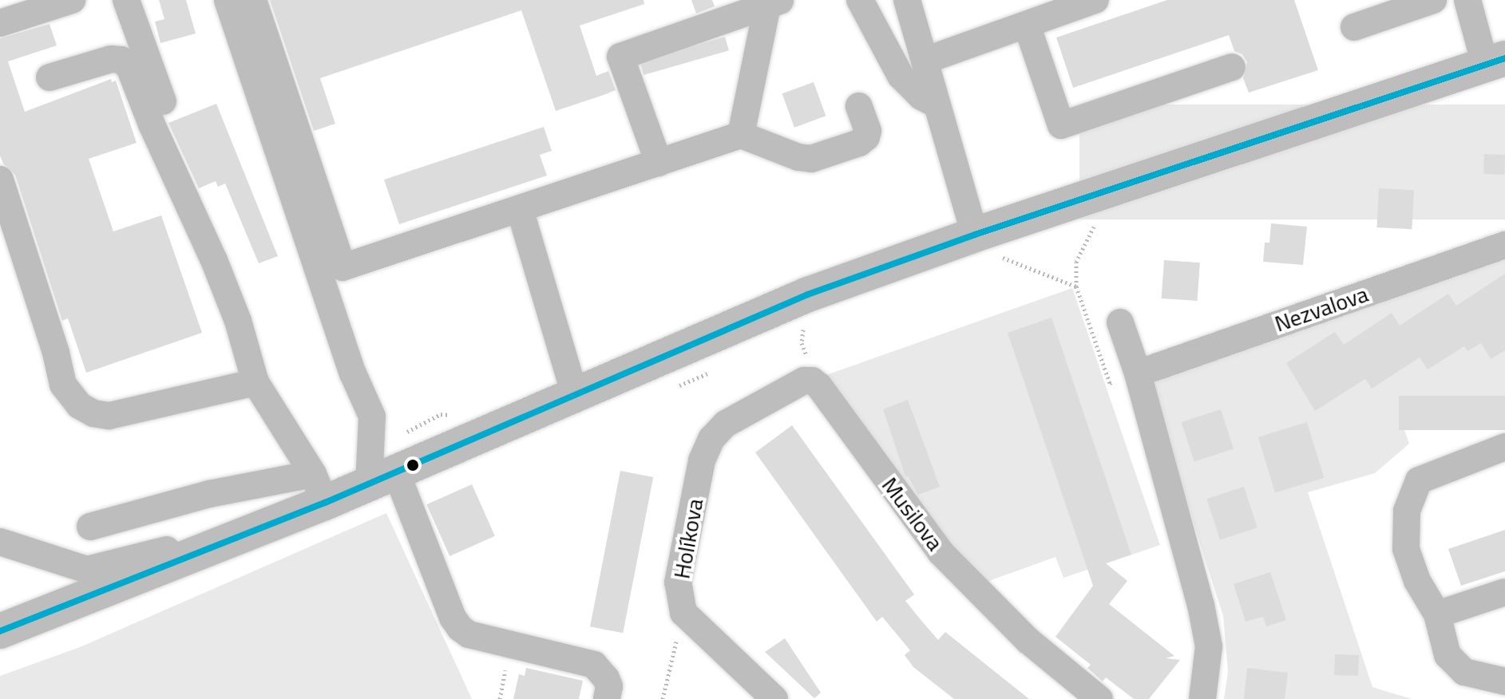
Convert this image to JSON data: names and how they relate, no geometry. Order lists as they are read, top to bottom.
{
  "streets": {
    "street": ["Nezvalova", "Musilova", "Holíkova"]
  },
  "crossings": [
    ["Musilova", "Holíkova"]
  ]
}
